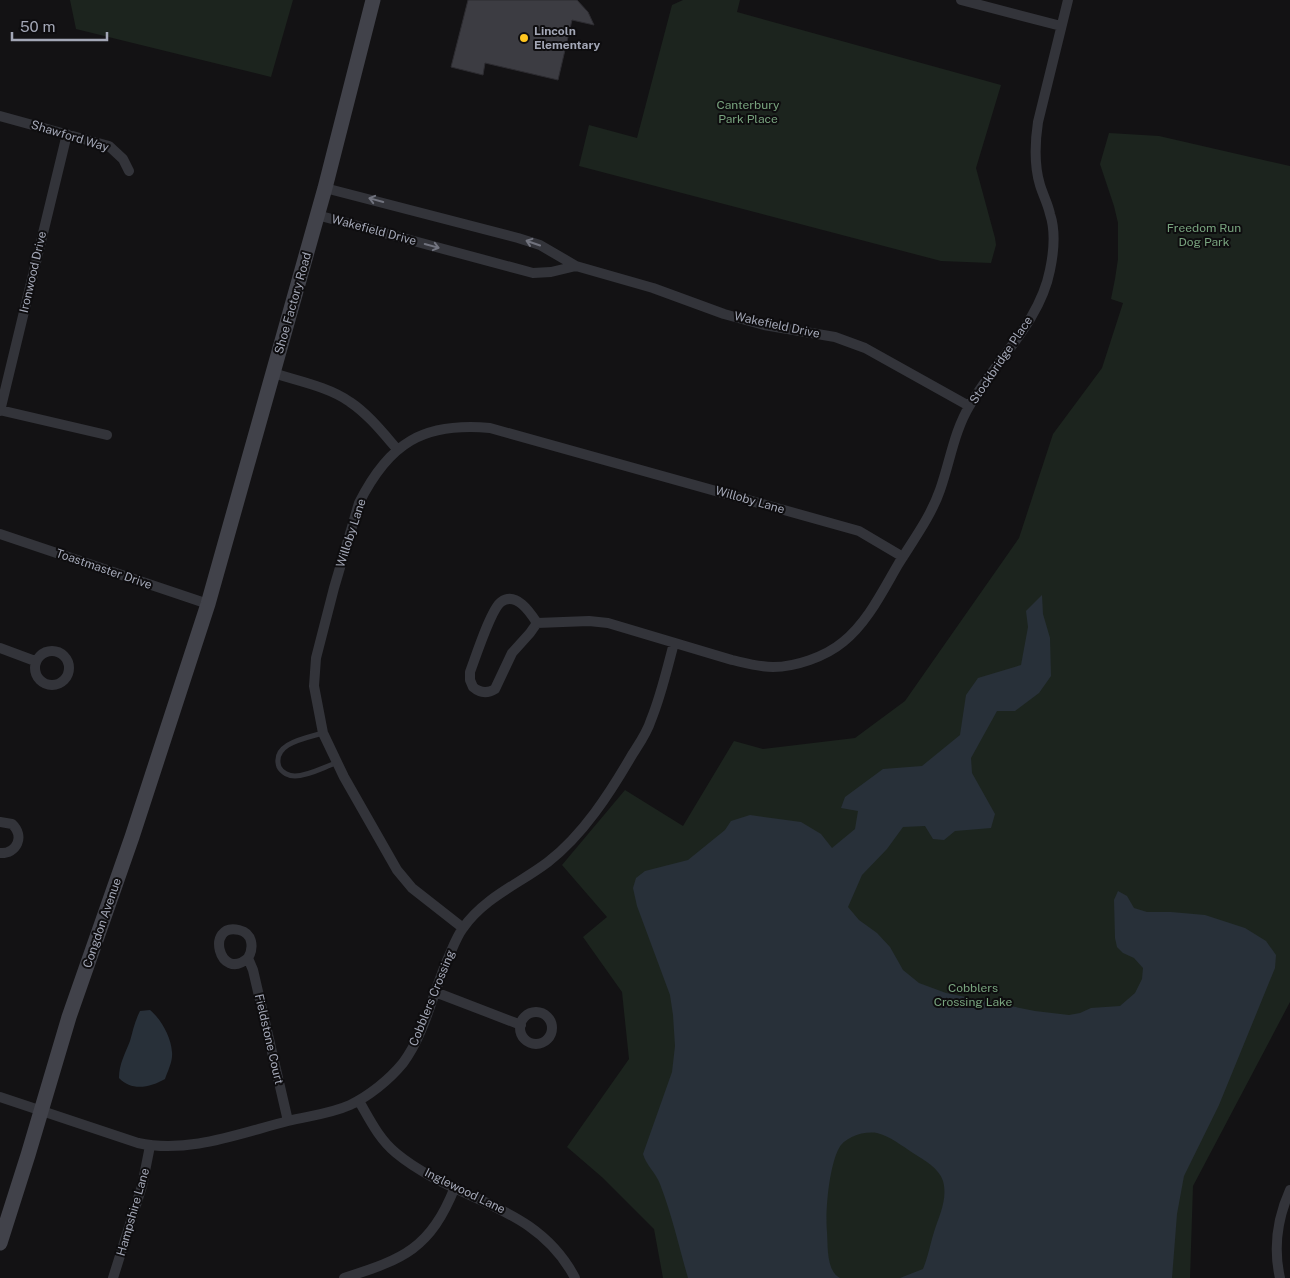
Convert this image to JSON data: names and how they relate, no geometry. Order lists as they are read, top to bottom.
{
  "streets": {
    "street": [
      "Shawford Way",
      "Wakefield Drive",
      "Ironwood Drive",
      "Shoe Factory Road",
      "Stockbridge Place",
      "Willoby Lane",
      "Toastmaster Drive",
      "Congdon Avenue",
      "Cobblers Crossing",
      "Fieldstone Court",
      "Inglewood Lane",
      "Hampshire Lane"
    ]
  },
  "crossings": [
    ["Shawford Way", "Ironwood Drive"],
    ["Wakefield Drive", "Shoe Factory Road"],
    ["Wakefield Drive", "Stockbridge Place"],
    ["Shoe Factory Road", "Toastmaster Drive"],
    ["Shoe Factory Road", "Congdon Avenue"],
    ["Stockbridge Place", "Willoby Lane"],
    ["Stockbridge Place", "Cobblers Crossing"],
    ["Willoby Lane", "Cobblers Crossing"],
    ["Toastmaster Drive", "Congdon Avenue"],
    ["Congdon Avenue", "Cobblers Crossing"],
    ["Cobblers Crossing", "Fieldstone Court"],
    ["Cobblers Crossing", "Inglewood Lane"],
    ["Cobblers Crossing", "Hampshire Lane"]
  ],
  "parks": ["Canterbury Park Place", "Freedom Run Dog Park", "Cobblers Crossing Lake"],
  "places": ["Lincoln Elementary"],
  "scale_bar": "50 m"
}
